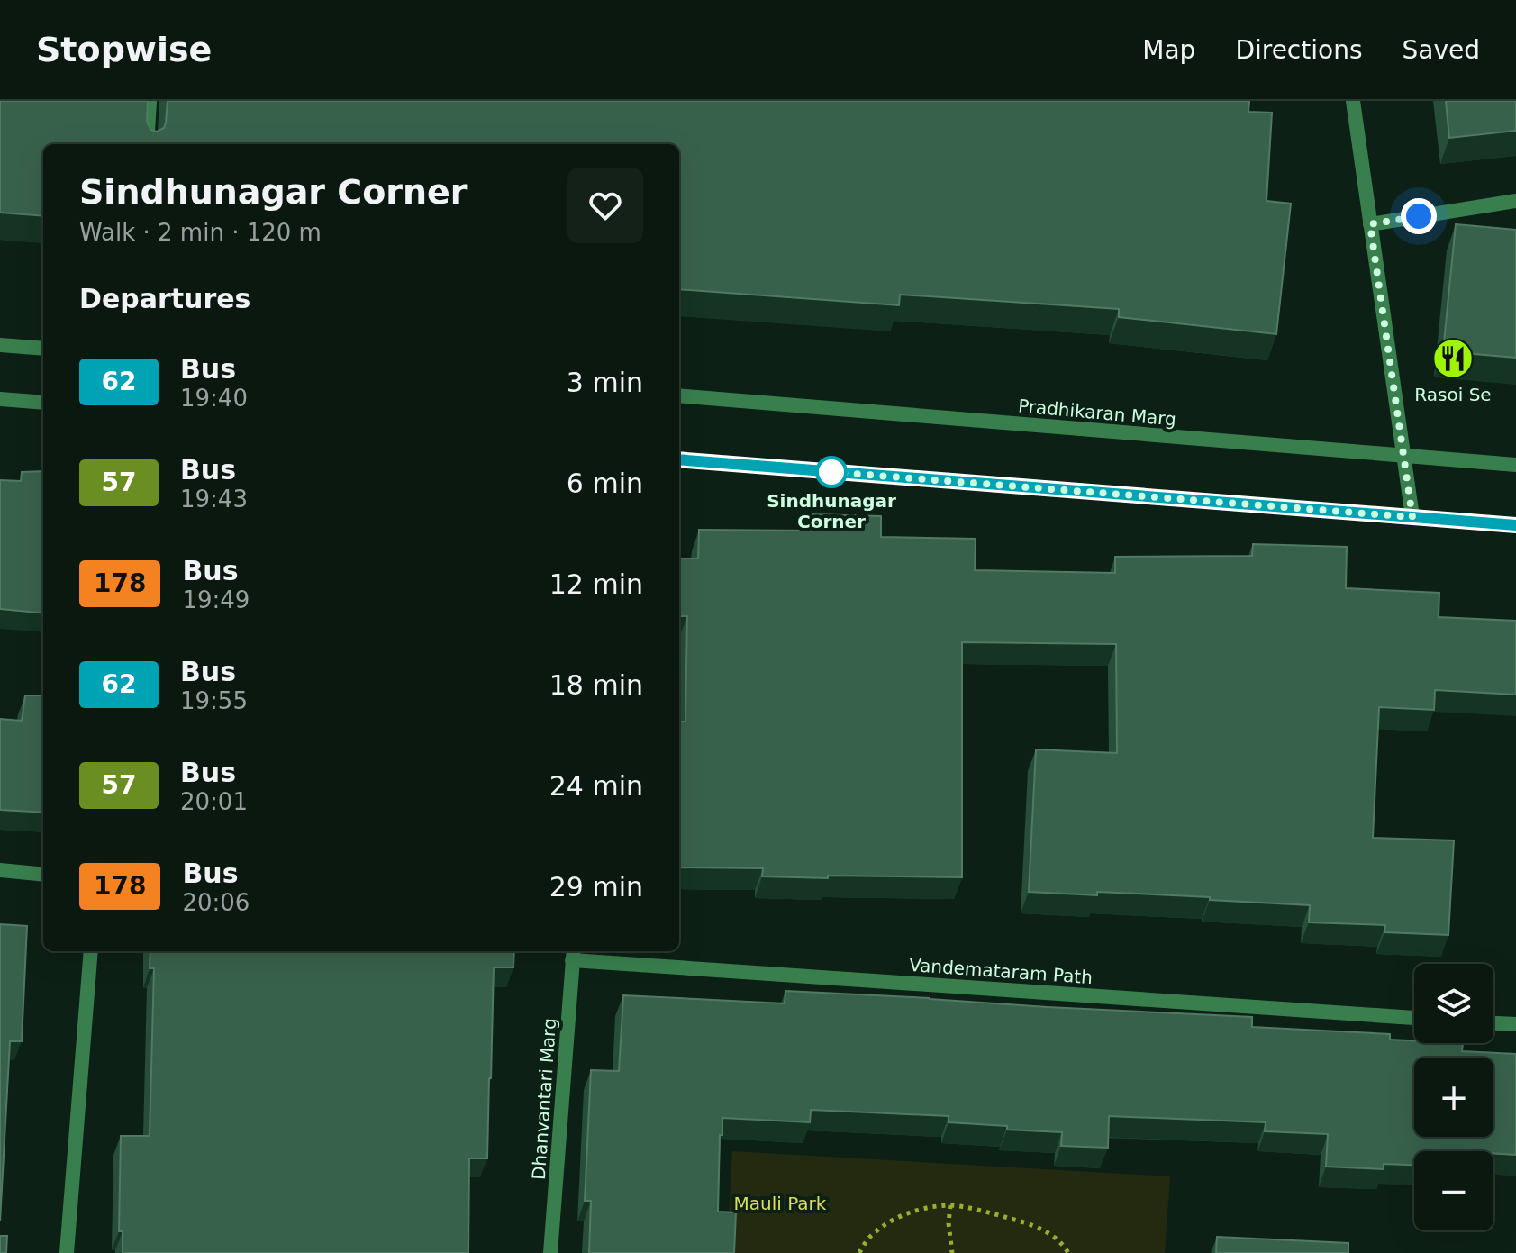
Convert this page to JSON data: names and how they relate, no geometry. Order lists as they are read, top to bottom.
{
  "streets": {
    "street": ["Pradhikaran Marg", "Vandemataram Path", "Dhanvantari Marg"]
  },
  "crossings": [
    ["Vandemataram Path", "Dhanvantari Marg"]
  ],
  "parks": ["Mauli Park"],
  "places": {
    "restaurant": ["Rasoi Se"],
    "other": ["Sindhunagar Corner"]
  },
  "lines": ["bus line 62"],
  "page": {
    "header": "Stopwise",
    "nav": ["Map", "Directions", "Saved"],
    "heading": [
      ["Sindhunagar Corner", "Walk · 2 min · 120 m"],
      "Departures"
    ],
    "list": [
      {
        "mark": "62",
        "name": "Bus",
        "note": "19:40",
        "value": "3 min"
      },
      {
        "mark": "57",
        "name": "Bus",
        "note": "19:43",
        "value": "6 min"
      },
      {
        "mark": "178",
        "name": "Bus",
        "note": "19:49",
        "value": "12 min"
      },
      {
        "mark": "62",
        "name": "Bus",
        "note": "19:55",
        "value": "18 min"
      },
      {
        "mark": "57",
        "name": "Bus",
        "note": "20:01",
        "value": "24 min"
      },
      {
        "mark": "178",
        "name": "Bus",
        "note": "20:06",
        "value": "29 min"
      }
    ],
    "map_buttons": ["+", "−"]
  }
}
